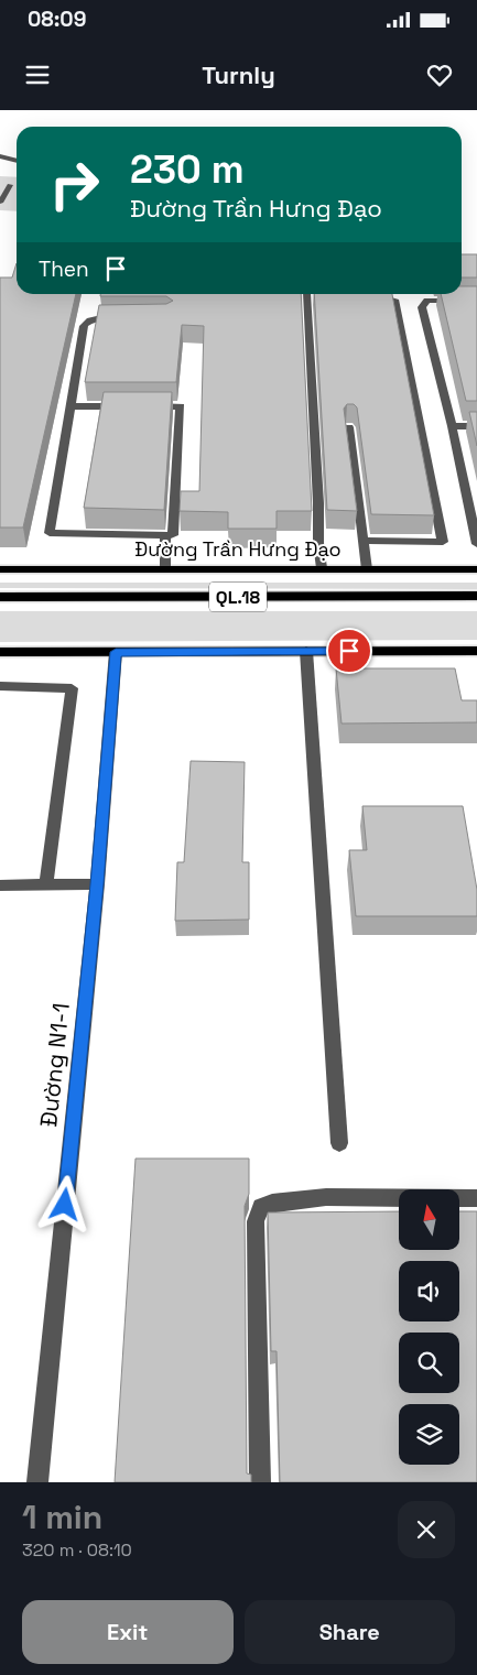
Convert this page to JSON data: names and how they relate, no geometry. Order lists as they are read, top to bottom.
{
  "streets": {
    "highway": ["QL.18"],
    "main road": ["Đường Trần Hưng Đạo"],
    "street": ["Đường N1-1"]
  },
  "north": "top",
  "page": {
    "status": "08:09",
    "header": "Turnly",
    "turn": ["230 m", "Đường Trần Hưng Đạo"],
    "then": "Then",
    "heading": ["1 min", "320 m · 08:10"],
    "buttons": ["Exit", "Share"]
  }
}
